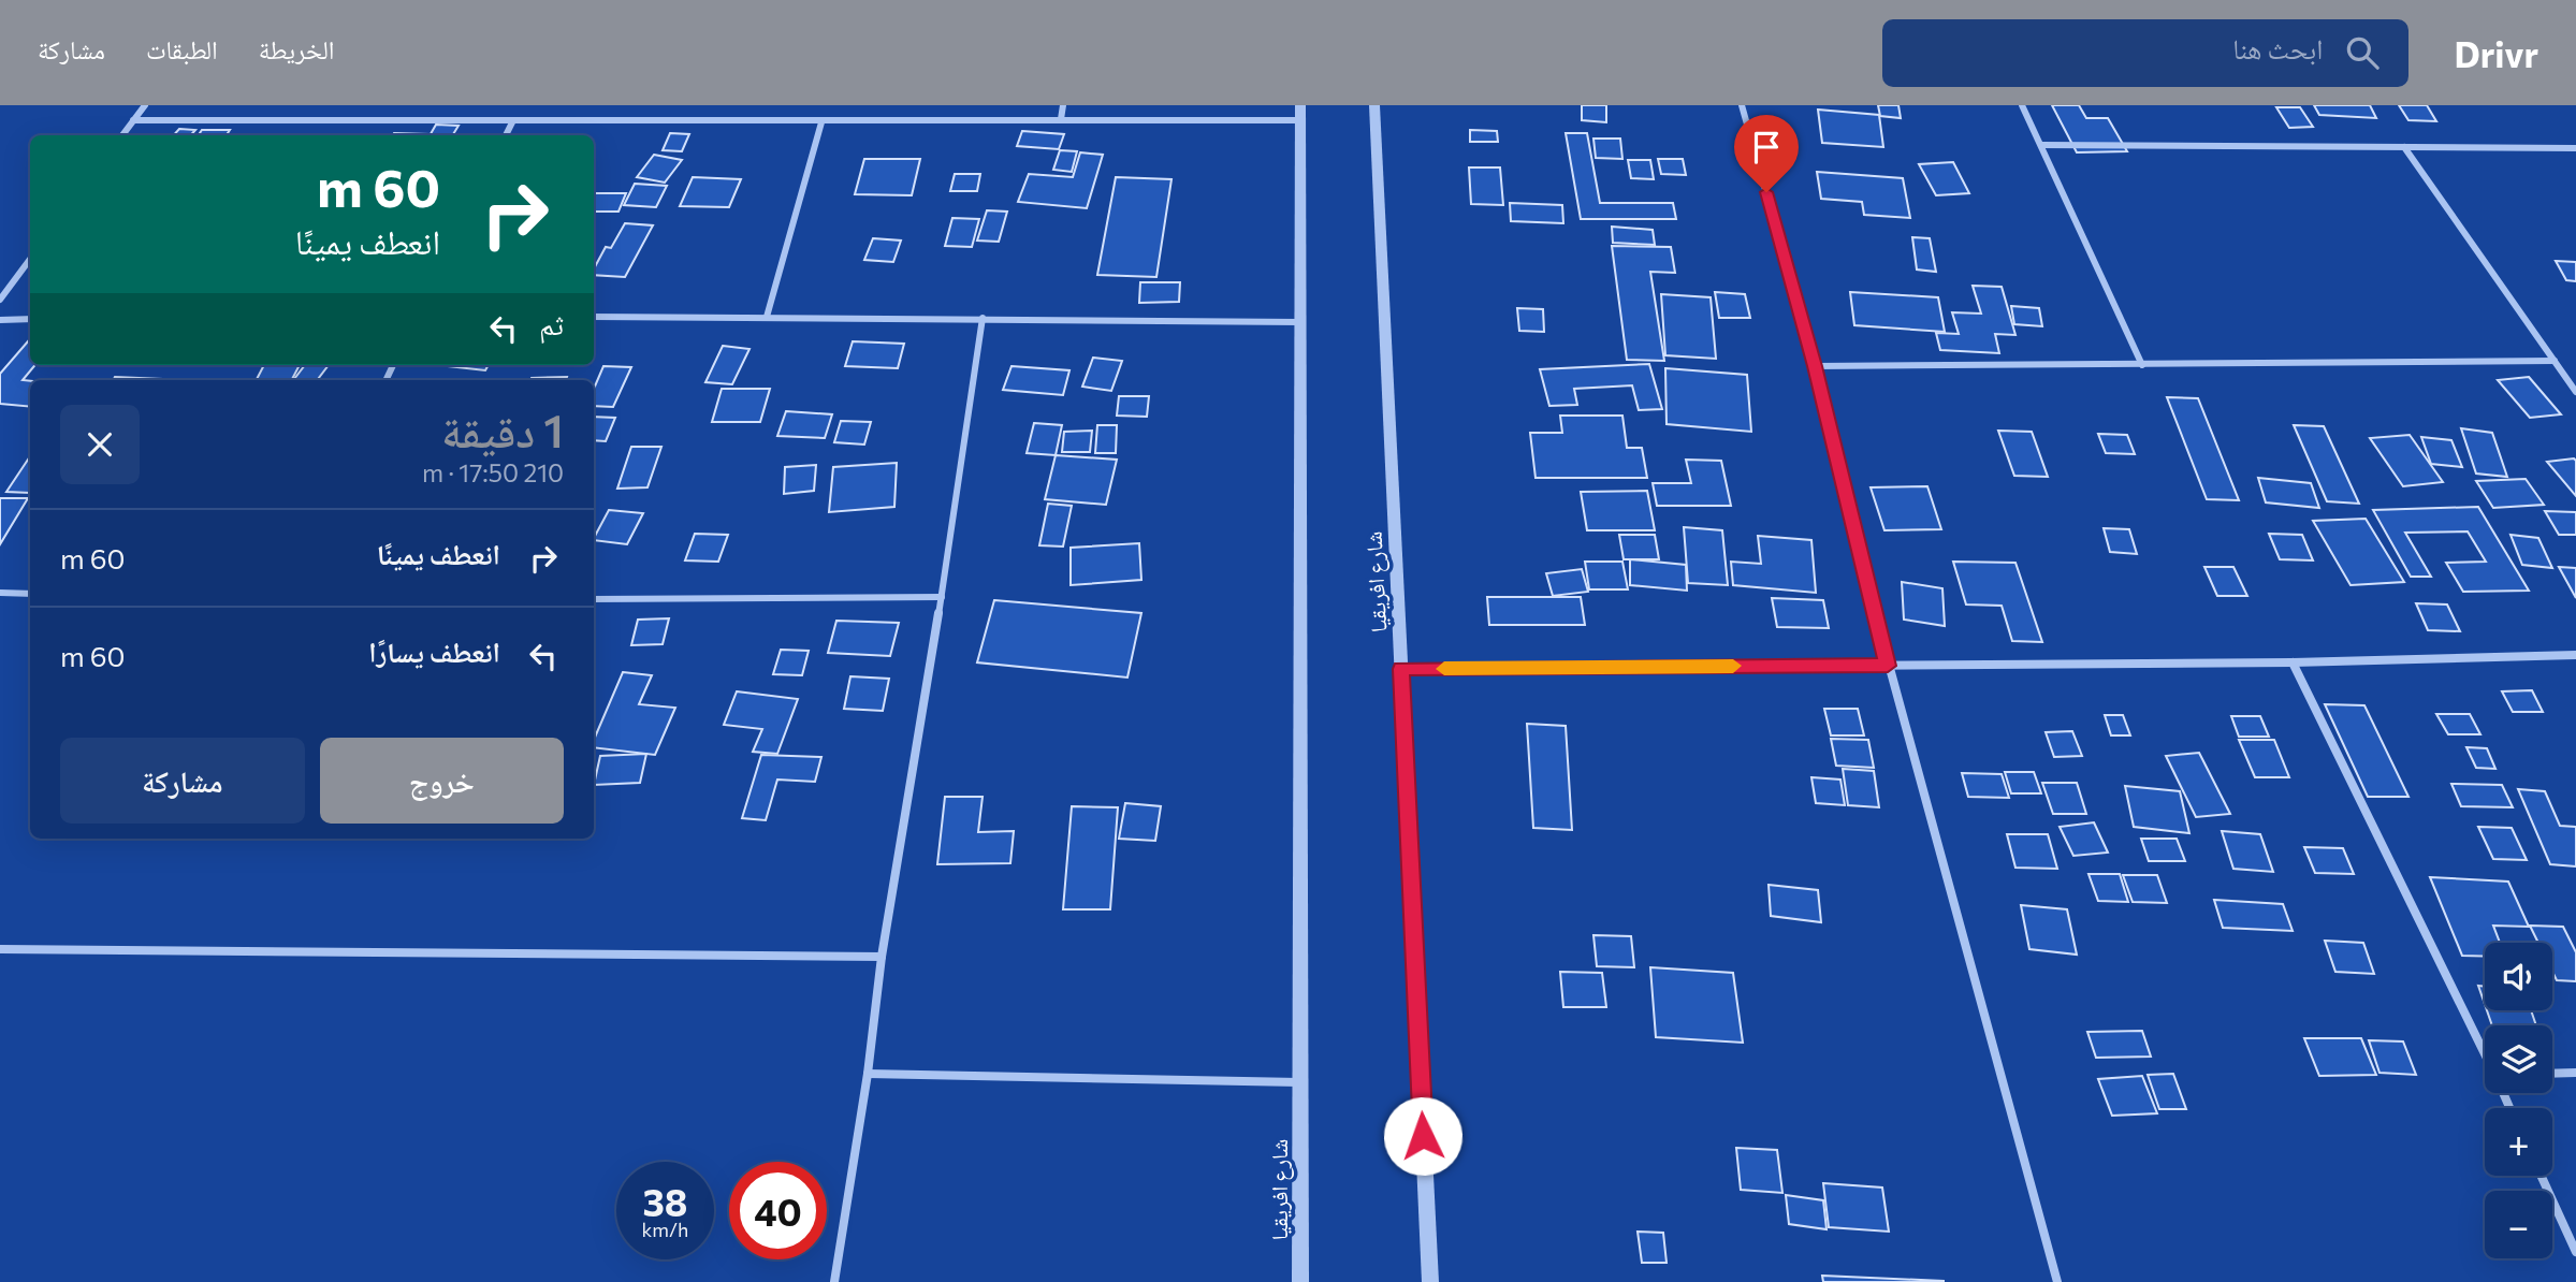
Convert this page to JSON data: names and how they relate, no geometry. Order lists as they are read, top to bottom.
{
  "streets": {
    "street": ["شارع افريقيا"]
  },
  "page": {
    "header": "Drivr",
    "search": "ابحث هنا",
    "nav": ["الخريطة", "الطبقات", "مشاركة"],
    "turn": ["60 m", "انعطف يمينًا"],
    "then": "ثم",
    "heading": ["1 دقيقة", "210 m · 17:50"],
    "list": [
      {
        "name": "انعطف يمينًا",
        "value": "60 m"
      },
      {
        "name": "انعطف يسارًا",
        "value": "60 m"
      }
    ],
    "buttons": ["خروج", "مشاركة"],
    "map_buttons": ["+", "−"],
    "speed": "38 km/h",
    "limit": "40"
  }
}
